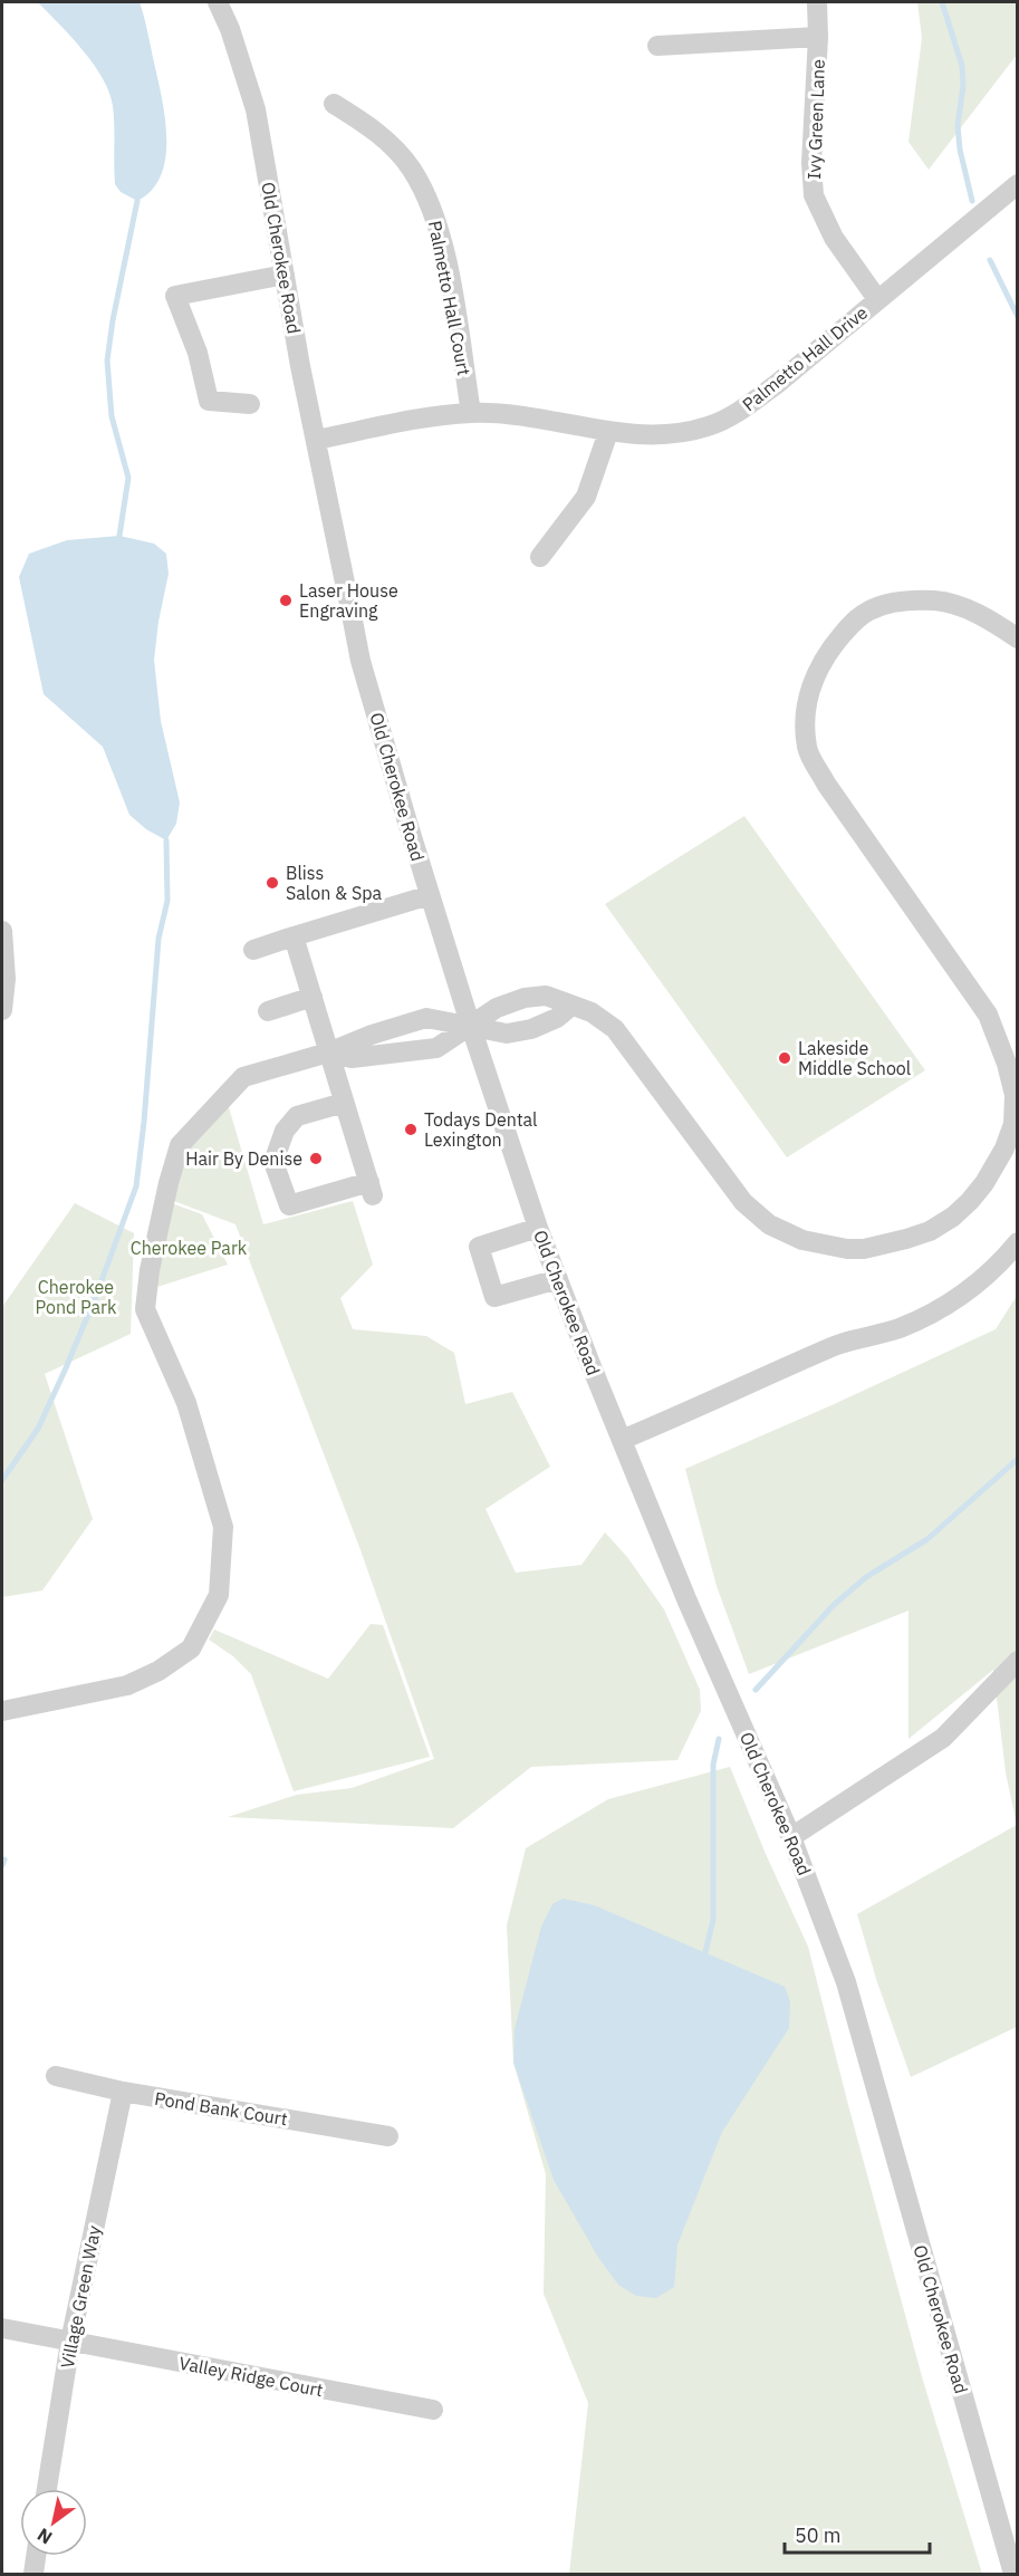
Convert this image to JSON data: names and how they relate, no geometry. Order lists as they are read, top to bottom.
{
  "streets": {
    "street": [
      "Ivy Green Lane",
      "Old Cherokee Road",
      "Palmetto Hall Court",
      "Palmetto Hall Drive",
      "Pond Bank Court",
      "Village Green Way",
      "Valley Ridge Court"
    ]
  },
  "crossings": [
    ["Ivy Green Lane", "Palmetto Hall Drive"],
    ["Old Cherokee Road", "Palmetto Hall Drive"],
    ["Palmetto Hall Court", "Palmetto Hall Drive"],
    ["Pond Bank Court", "Village Green Way"],
    ["Village Green Way", "Valley Ridge Court"]
  ],
  "parks": ["Cherokee Park", "Cherokee Pond Park"],
  "places": [
    "Laser House Engraving",
    "Bliss Salon & Spa",
    "Lakeside Middle School",
    "Todays Dental Lexington",
    "Hair By Denise"
  ],
  "scale_bar": "50 m",
  "north": "bottom left"
}
